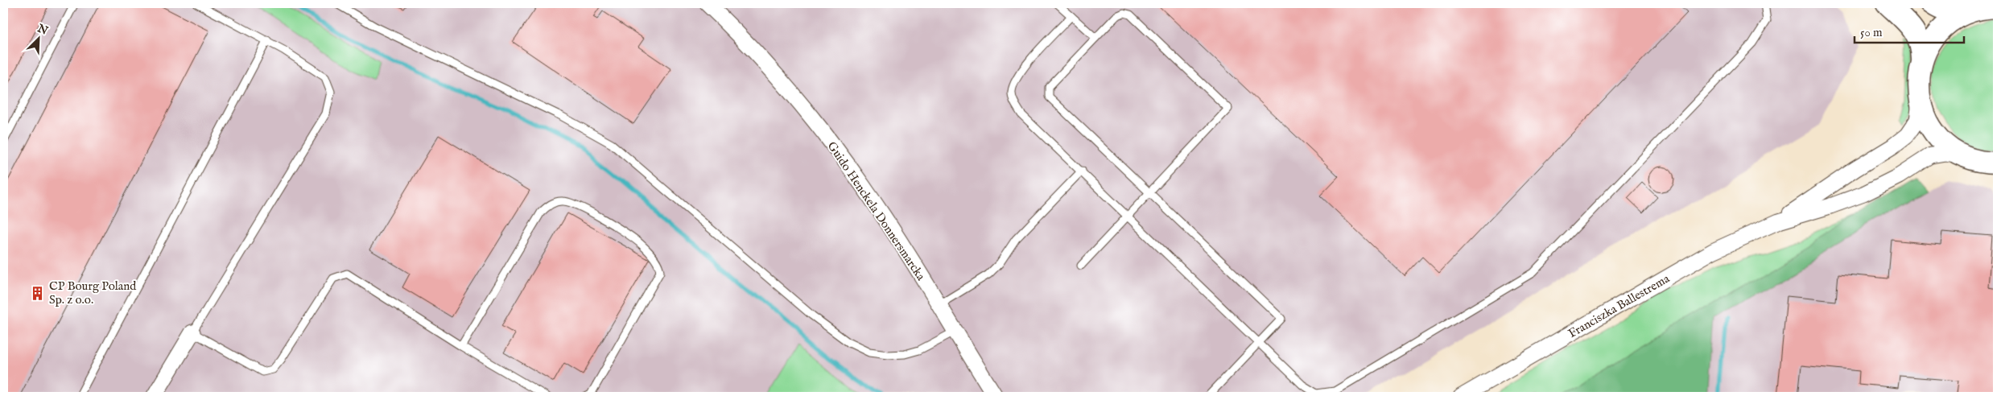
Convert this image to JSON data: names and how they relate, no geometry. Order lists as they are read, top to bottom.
{
  "streets": {
    "street": ["Guido Henckela Donnersmarcka", "Franciszka Ballestrema"]
  },
  "places": {
    "building": ["CP Bourg Poland Sp. z o.o."]
  },
  "scale_bar": "50 m",
  "north": "top right"
}
